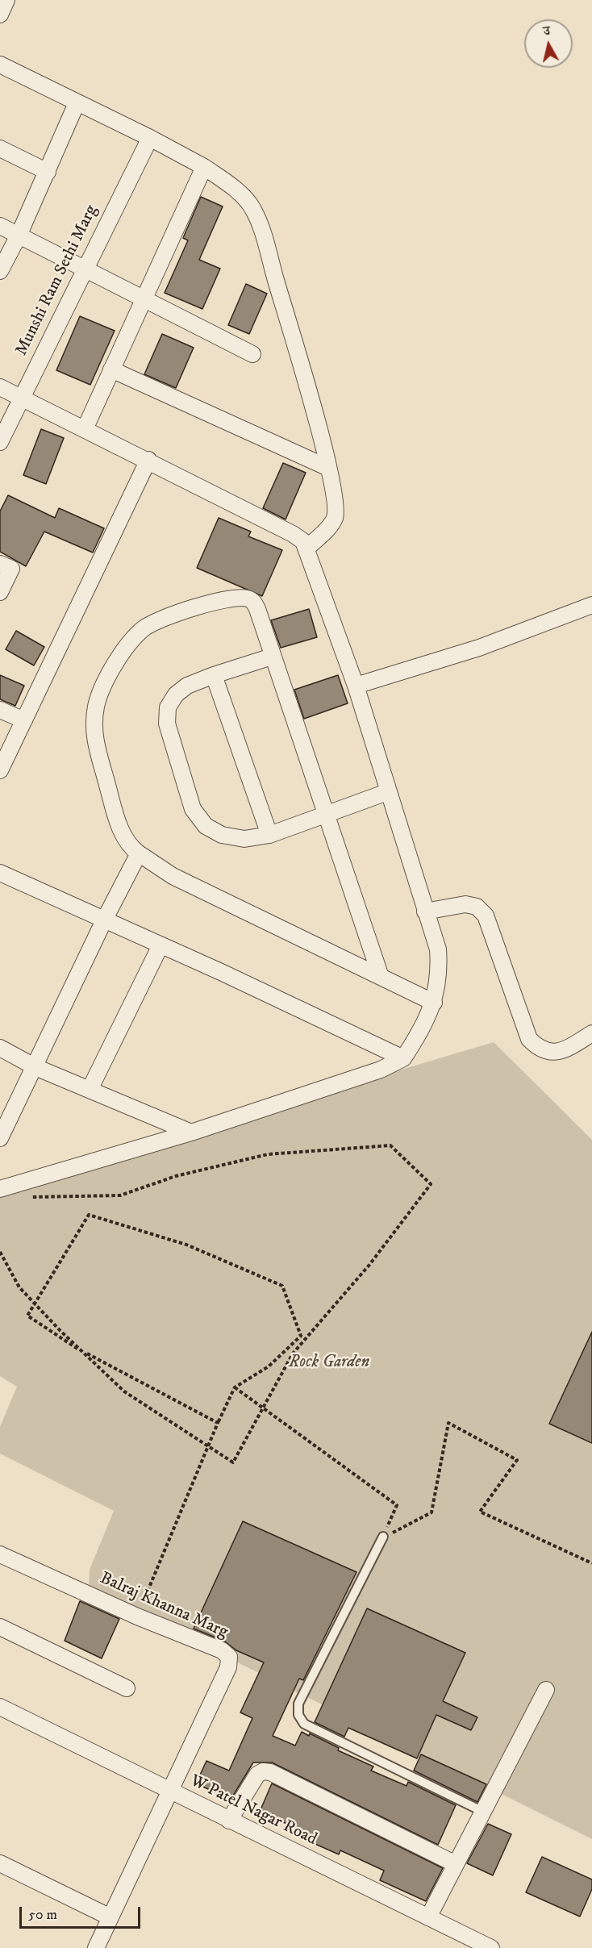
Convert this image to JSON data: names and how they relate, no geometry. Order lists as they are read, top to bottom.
{
  "streets": {
    "street": ["Munshi Ram Sethi Marg", "Balraj Khanna Marg", "W Patel Nagar Road"]
  },
  "crossings": [
    ["Balraj Khanna Marg", "W Patel Nagar Road"]
  ],
  "parks": ["Rock Garden"],
  "scale_bar": "50 m",
  "north": "top"
}
